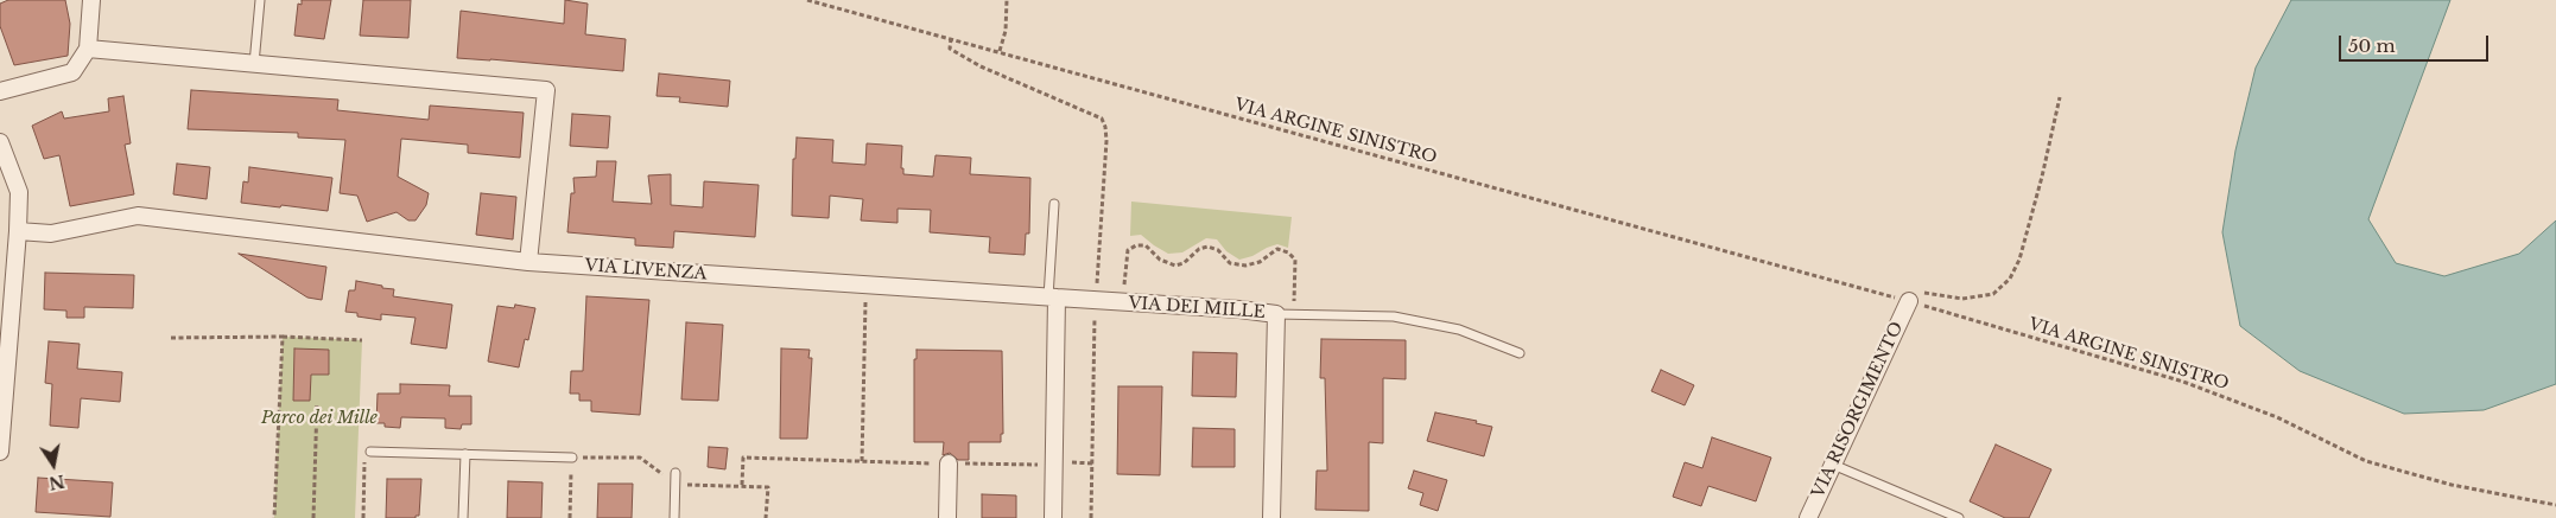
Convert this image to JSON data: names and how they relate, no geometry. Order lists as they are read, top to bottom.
{
  "streets": {
    "street": ["VIA LIVENZA", "VIA DEI MILLE", "VIA RISORGIMENTO"],
    "path": ["VIA ARGINE SINISTRO"]
  },
  "crossings": [
    ["VIA LIVENZA", "VIA DEI MILLE"]
  ],
  "parks": ["Parco dei Mille"],
  "scale_bar": "50 m",
  "north": "bottom"
}
